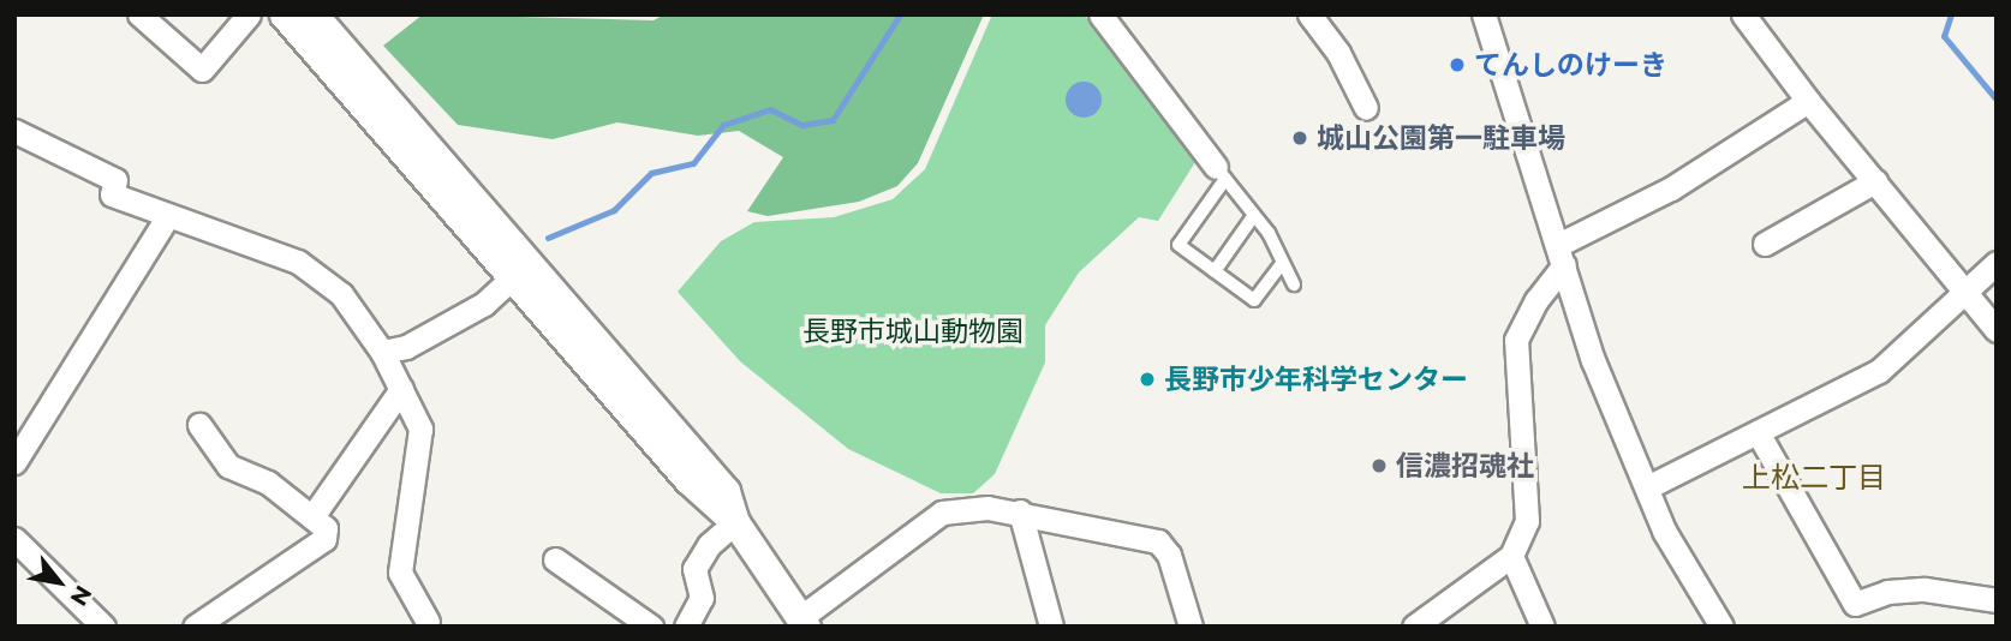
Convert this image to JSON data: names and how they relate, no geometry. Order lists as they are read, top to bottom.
{
  "districts": ["上松二丁目"],
  "parks": ["長野市城山動物園"],
  "places": [
    "てんしのけーき",
    "城山公園第一駐車場",
    "長野市少年科学センター",
    "信濃招魂社"
  ],
  "north": "bottom right"
}
